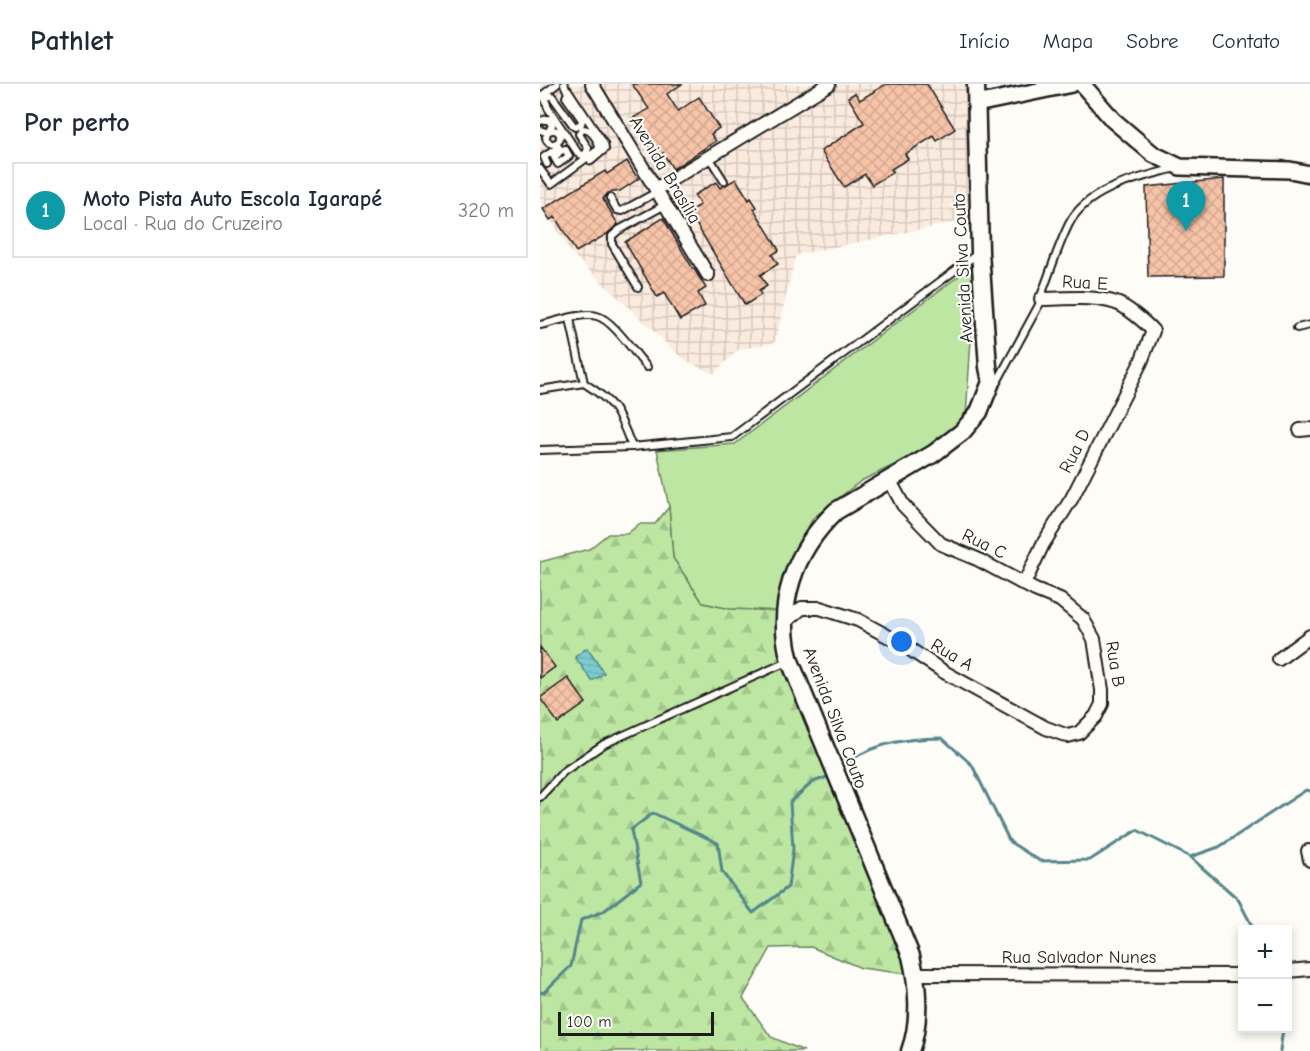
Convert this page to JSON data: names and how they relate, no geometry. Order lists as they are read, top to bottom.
{
  "streets": {
    "main road": ["Avenida Silva Couto"],
    "street": [
      "Avenida Brasília",
      "Rua E",
      "Rua D",
      "Rua C",
      "Rua A",
      "Rua B",
      "Rua Salvador Nunes"
    ]
  },
  "crossings": [
    ["Avenida Silva Couto", "Rua C"],
    ["Avenida Silva Couto", "Rua A"],
    ["Avenida Silva Couto", "Rua Salvador Nunes"],
    ["Rua E", "Rua D"],
    ["Rua D", "Rua C"],
    ["Rua C", "Rua B"],
    ["Rua A", "Rua B"]
  ],
  "scale_bar": "100 m",
  "page": {
    "header": "Pathlet",
    "nav": [
      "Início",
      "Mapa",
      "Sobre",
      "Contato"
    ],
    "heading": "Por perto",
    "list": [
      {
        "mark": "1",
        "name": "Moto Pista Auto Escola Igarapé",
        "note": "Local · Rua do Cruzeiro",
        "value": "320 m"
      }
    ],
    "pins": "1",
    "map_buttons": ["+", "−"],
    "scale": "100 m"
  }
}
